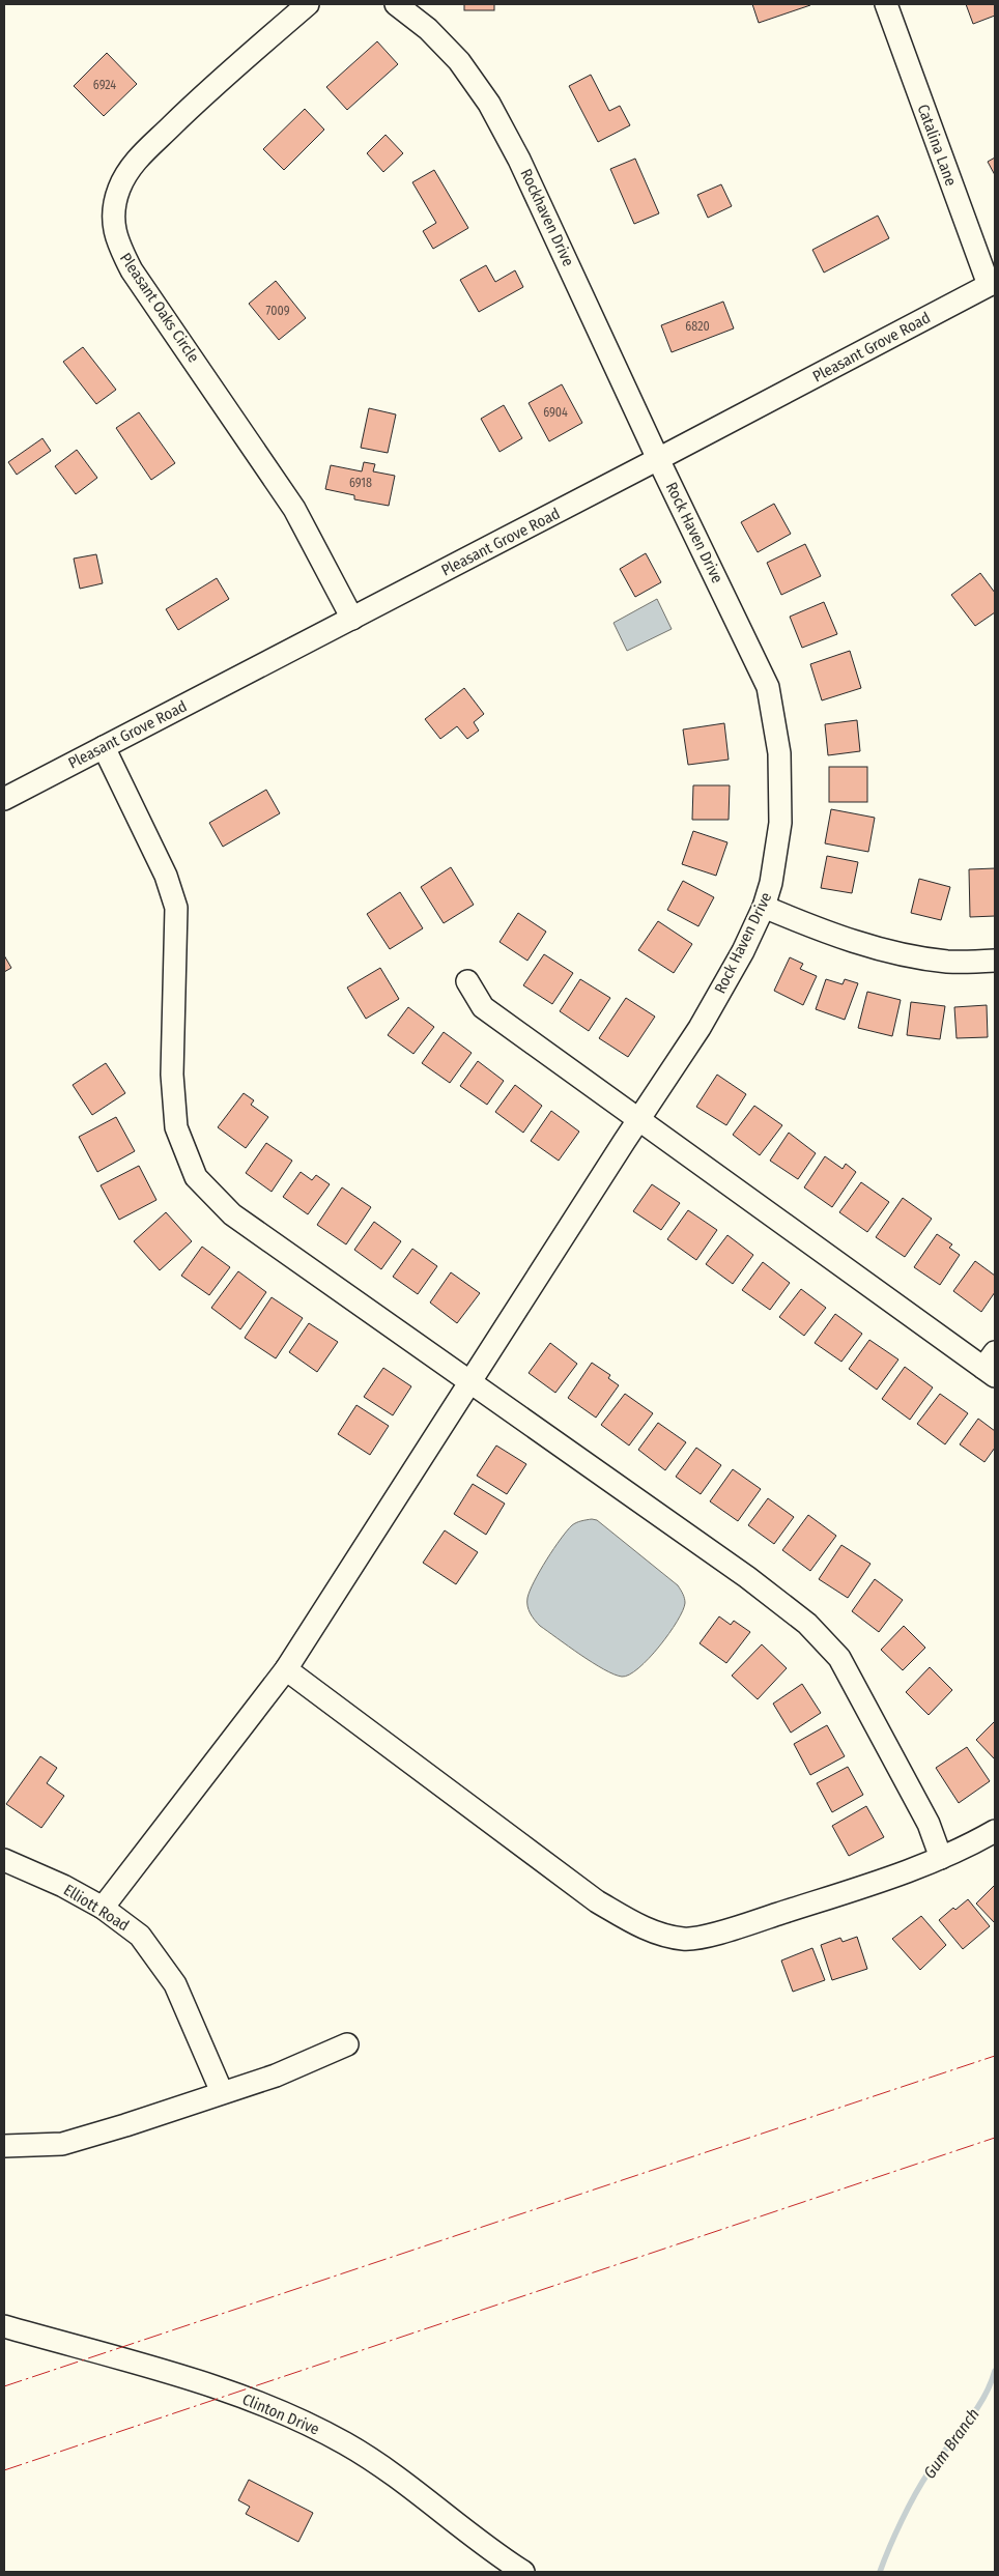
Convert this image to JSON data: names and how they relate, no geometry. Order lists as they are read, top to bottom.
{
  "streets": {
    "street": [
      "Catalina Lane",
      "Rockhaven Drive",
      "Pleasant Oaks Circle",
      "Pleasant Grove Road",
      "Rock Haven Drive",
      "Elliott Road",
      "Clinton Drive"
    ]
  },
  "crossings": [
    ["Catalina Lane", "Pleasant Grove Road"],
    ["Rockhaven Drive", "Pleasant Grove Road"],
    ["Rockhaven Drive", "Rock Haven Drive"],
    ["Pleasant Oaks Circle", "Pleasant Grove Road"],
    ["Pleasant Grove Road", "Rock Haven Drive"],
    ["Rock Haven Drive", "Elliott Road"]
  ],
  "water": ["Gum Branch"],
  "house_numbers": [
    "6924",
    "7009",
    "6820",
    "6904",
    "6918"
  ]
}
